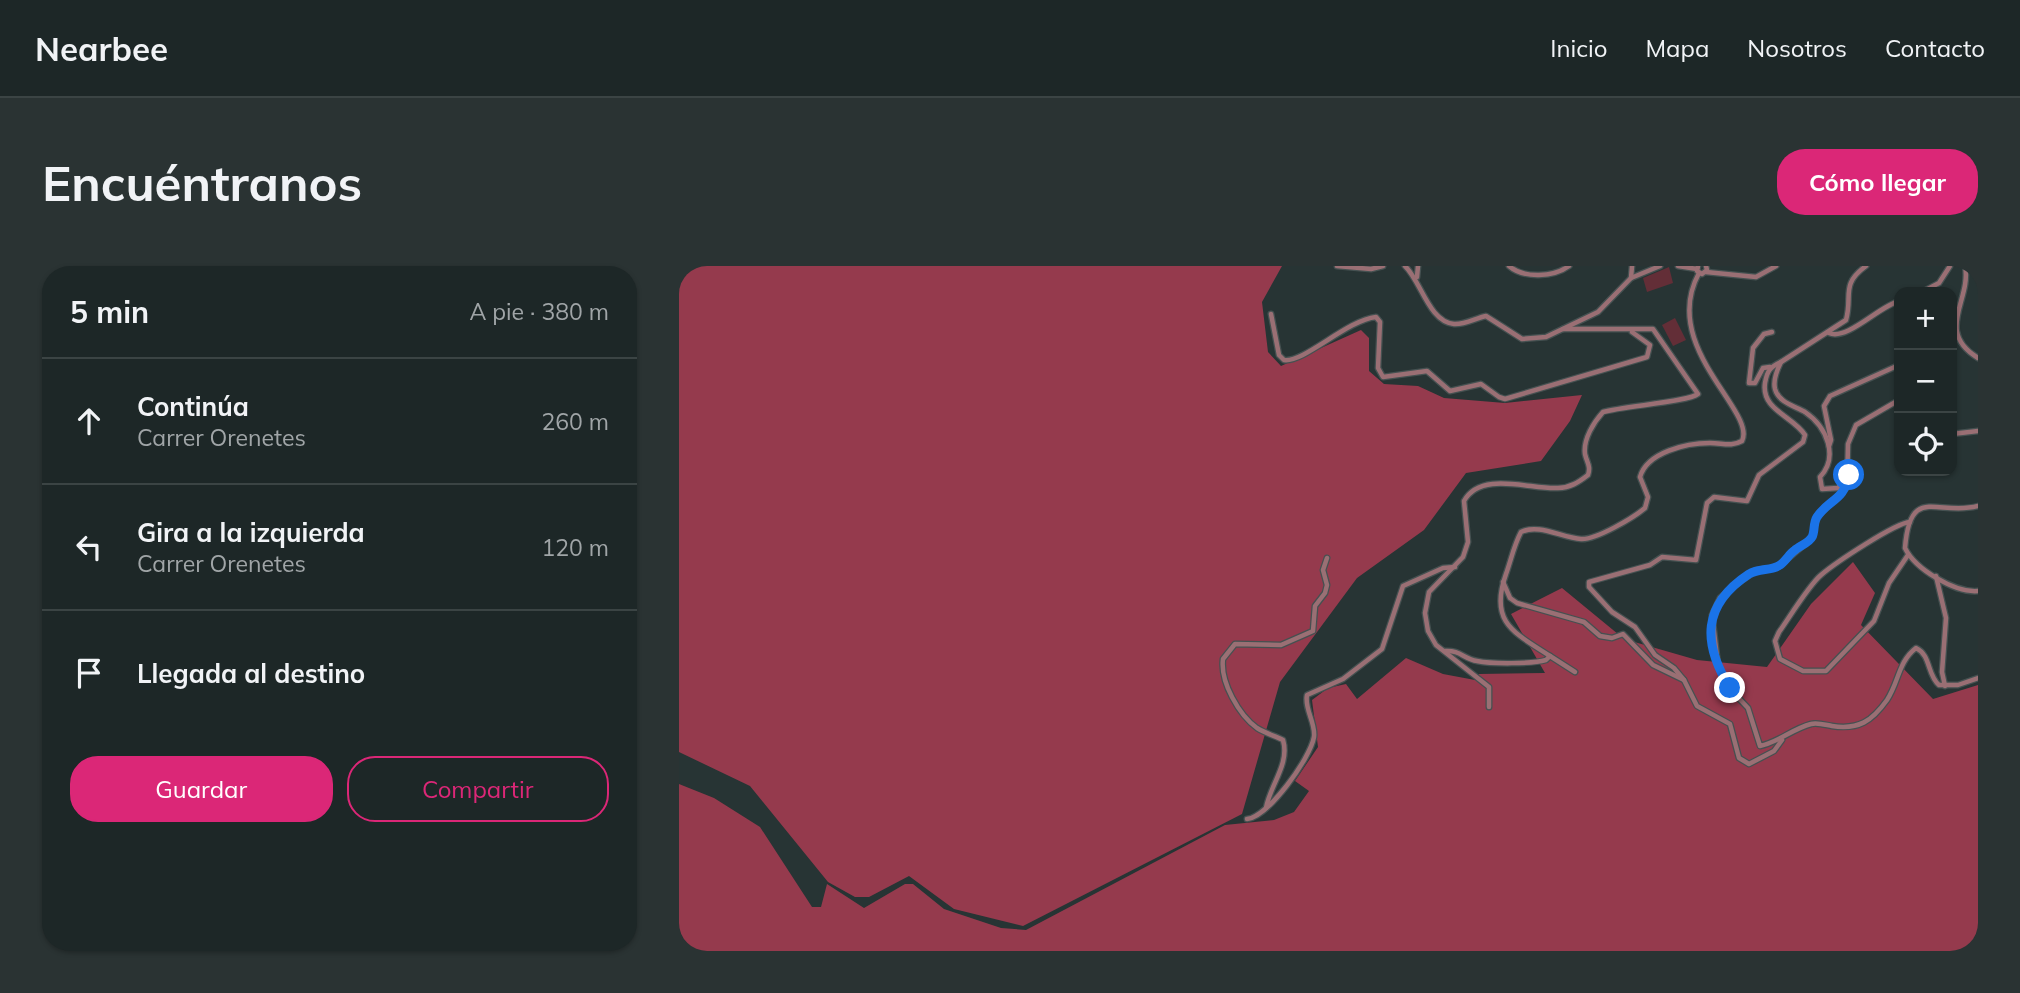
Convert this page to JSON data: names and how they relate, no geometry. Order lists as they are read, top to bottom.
{
  "page": {
    "header": "Nearbee",
    "nav": [
      "Inicio",
      "Mapa",
      "Nosotros",
      "Contacto"
    ],
    "buttons": [
      "Cómo llegar",
      ["Guardar", "Compartir"]
    ],
    "title": "Encuéntranos",
    "heading": ["5 min", "A pie · 380 m"],
    "map_buttons": ["+", "−"],
    "list": [
      ["Continúa", "Carrer Orenetes", "260 m"],
      ["Gira a la izquierda", "Carrer Orenetes", "120 m"],
      "Llegada al destino"
    ]
  }
}
